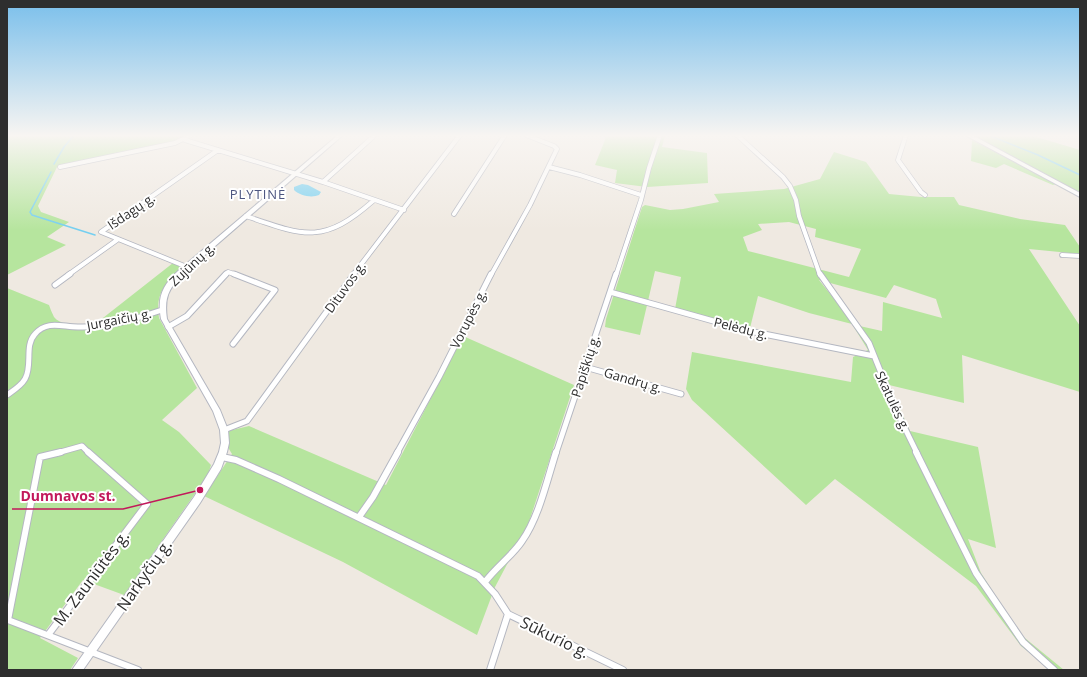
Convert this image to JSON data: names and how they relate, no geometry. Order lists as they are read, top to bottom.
{
  "streets": {
    "main road": ["Zujūnų g.", "Narkyčių g."],
    "street": [
      "Išdagų g.",
      "Dituvos g.",
      "Jurgaičių g.",
      "Vorupės g.",
      "Pelėdų g.",
      "Papiškių g.",
      "Gandrų g.",
      "Skatulės g.",
      "M. Zauniūtės g.",
      "Sūkurio g."
    ]
  },
  "crossings": [
    ["Išdagų g.", "Zujūnų g."],
    ["Zujūnų g.", "Dituvos g."],
    ["Zujūnų g.", "Jurgaičių g."],
    ["Zujūnų g.", "Narkyčių g."],
    ["Pelėdų g.", "Papiškių g."],
    ["Pelėdų g.", "Skatulės g."],
    ["Papiškių g.", "Gandrų g."],
    ["Narkyčių g.", "M. Zauniūtės g."]
  ],
  "districts": ["PLYTINĖ"],
  "places": ["Dumnavos st."]
}
